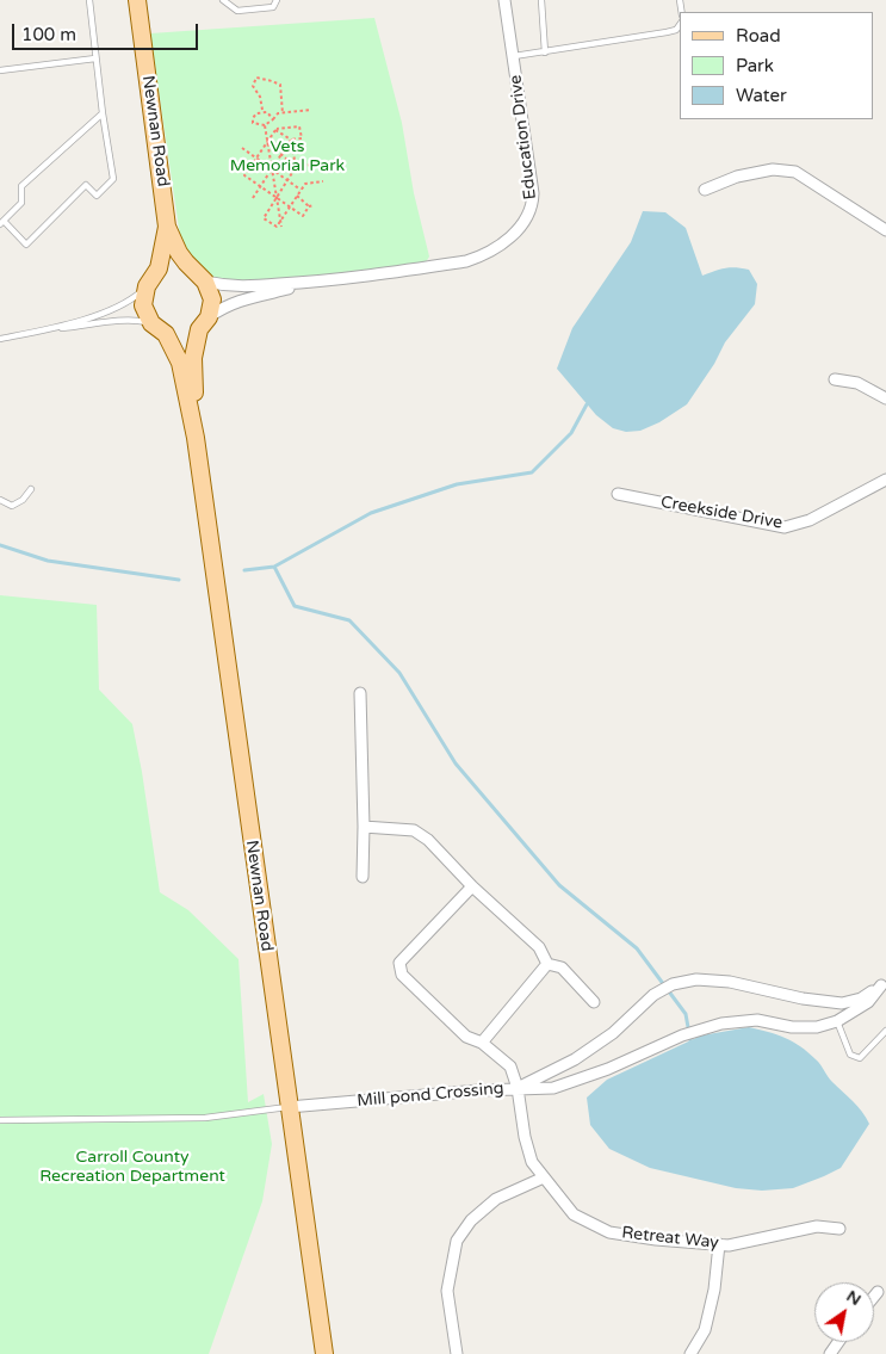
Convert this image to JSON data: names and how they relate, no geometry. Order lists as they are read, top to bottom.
{
  "streets": {
    "main road": ["Newnan Road"],
    "street": [
      "Education Drive",
      "Creekside Drive",
      "Mill pond Crossing",
      "Retreat Way"
    ]
  },
  "crossings": [
    ["Newnan Road", "Education Drive"],
    ["Newnan Road", "Mill pond Crossing"],
    ["Mill pond Crossing", "Retreat Way"]
  ],
  "parks": ["Vets Memorial Park", "Carroll County Recreation Department"],
  "legend": ["Road", "Park", "Water"],
  "scale_bar": "100 m",
  "north": "top right"
}
